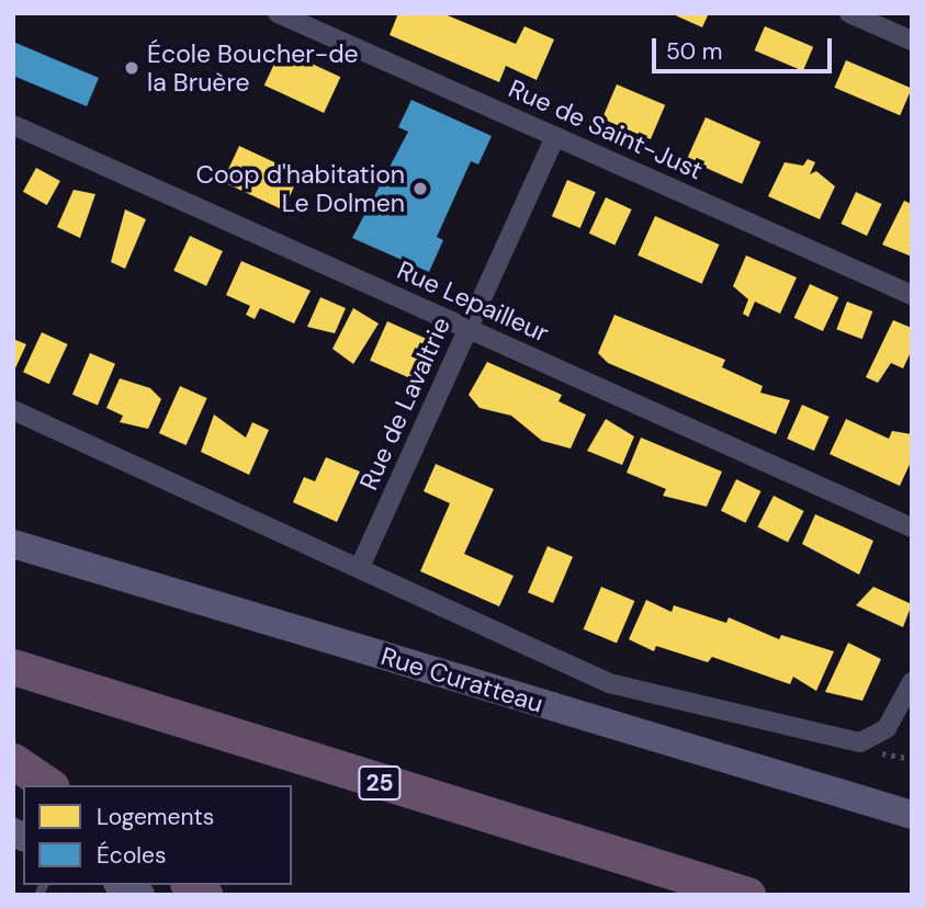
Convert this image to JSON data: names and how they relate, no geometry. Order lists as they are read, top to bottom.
{
  "streets": {
    "highway": ["25"],
    "main road": ["Rue Curatteau"],
    "street": ["Rue de Saint-Just", "Rue Lepailleur", "Rue de Lavaltrie"]
  },
  "crossings": [
    ["Rue de Saint-Just", "Rue de Lavaltrie"],
    ["Rue Lepailleur", "Rue de Lavaltrie"],
    ["Rue de Lavaltrie", "Rue Curatteau"]
  ],
  "places": ["École Boucher-de la Bruère", "Coop d'habitation Le Dolmen"],
  "legend": ["Logements", "Écoles"],
  "scale_bar": "50 m"
}
